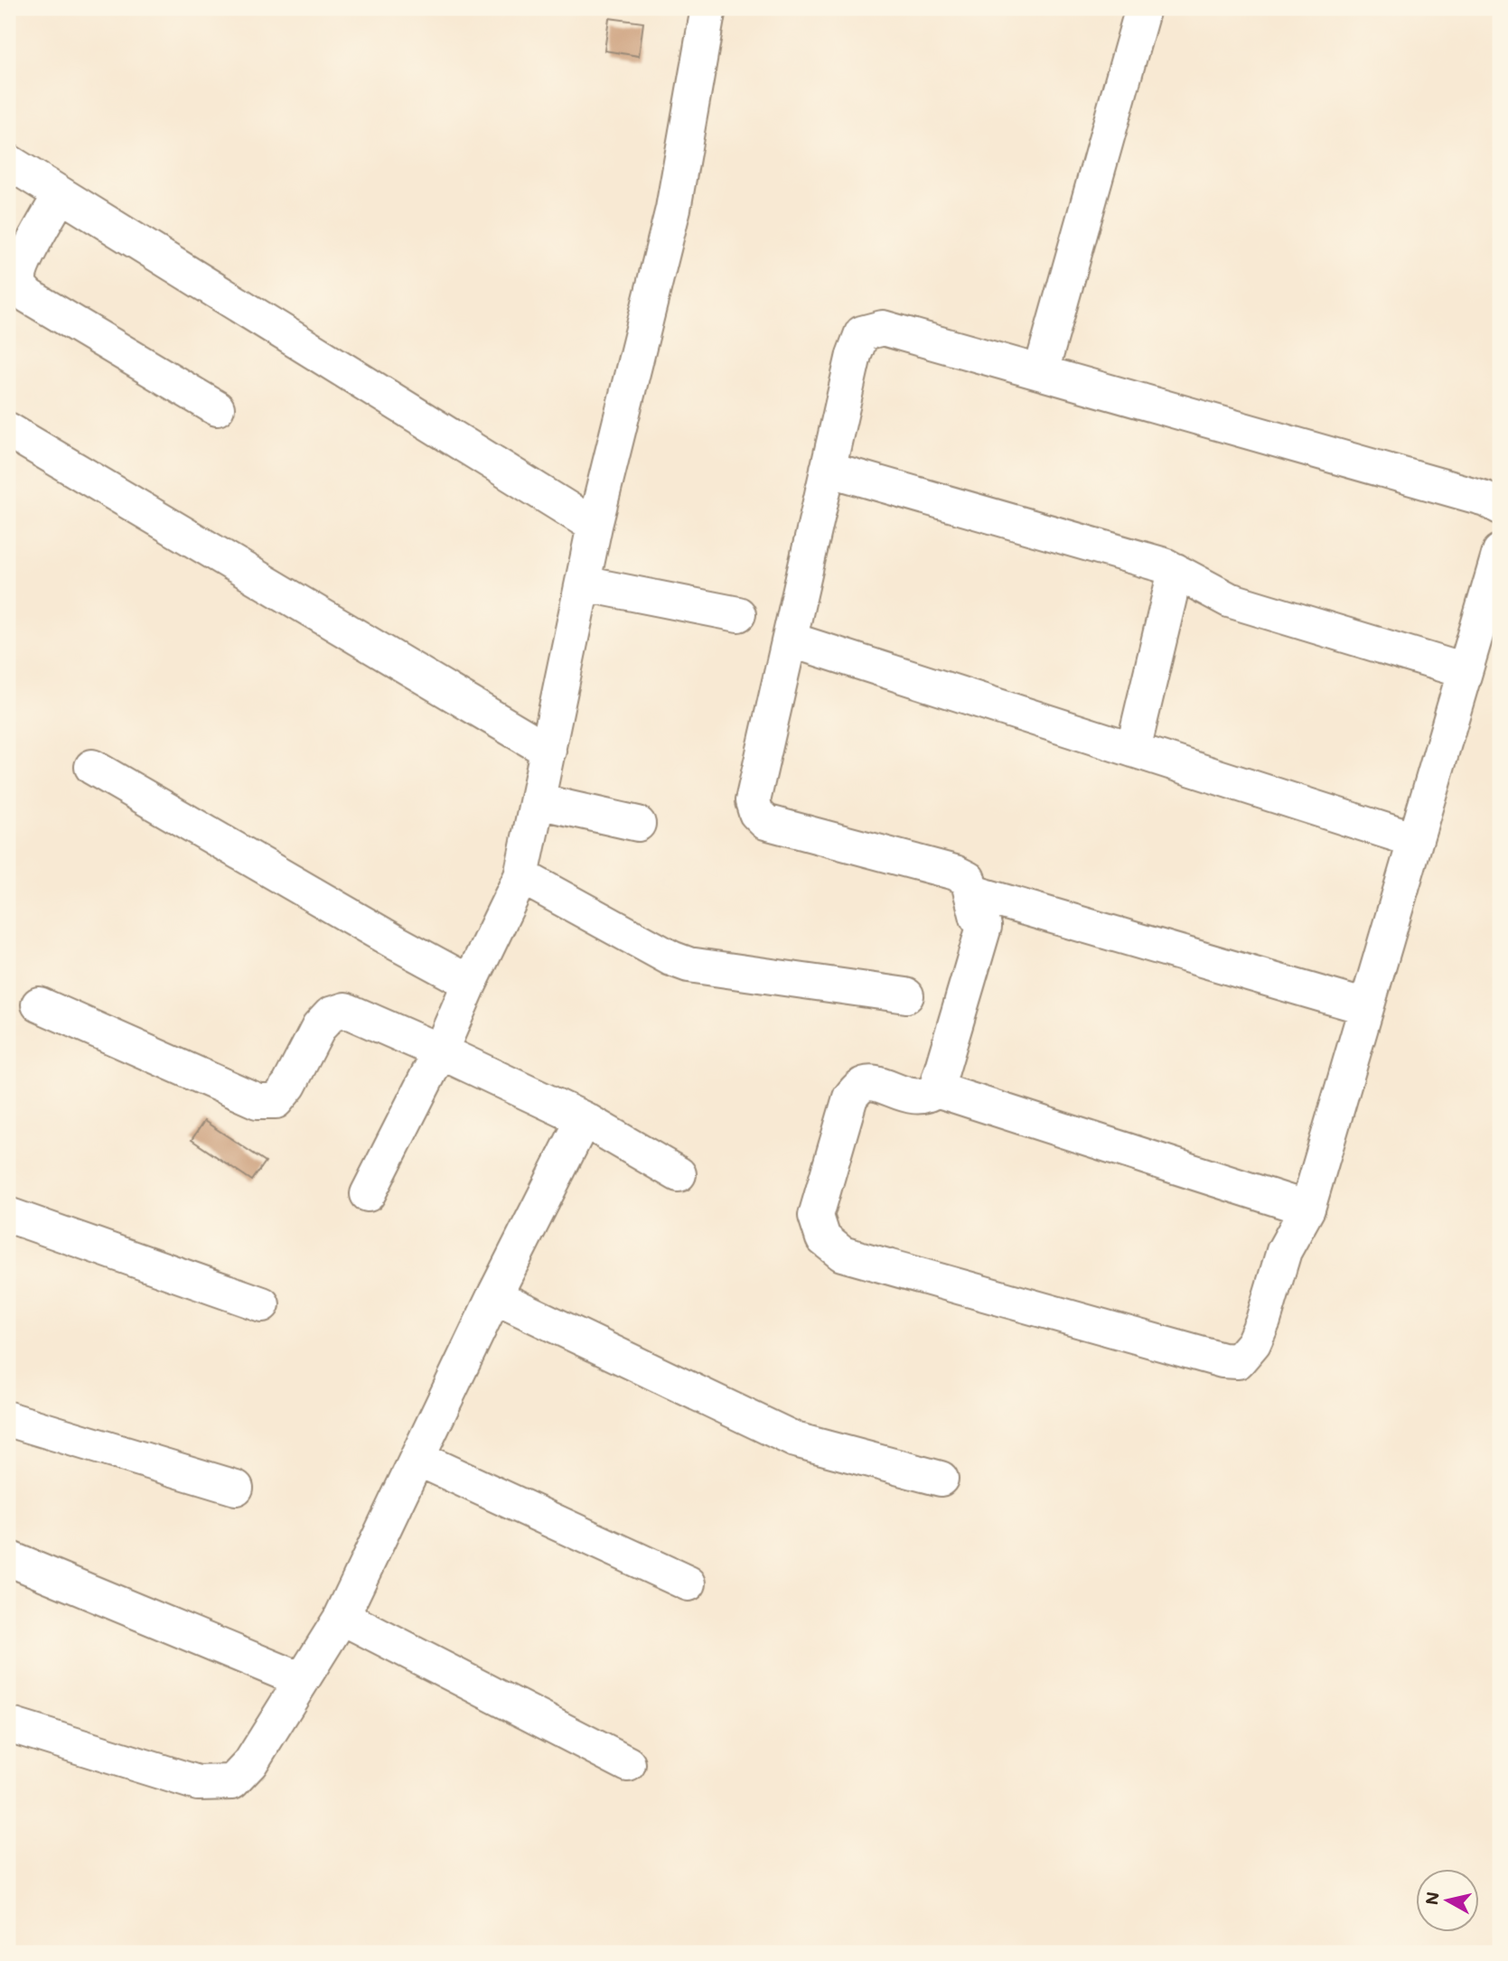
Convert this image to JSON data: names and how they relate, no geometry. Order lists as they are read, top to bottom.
{
  "north": "left"
}
